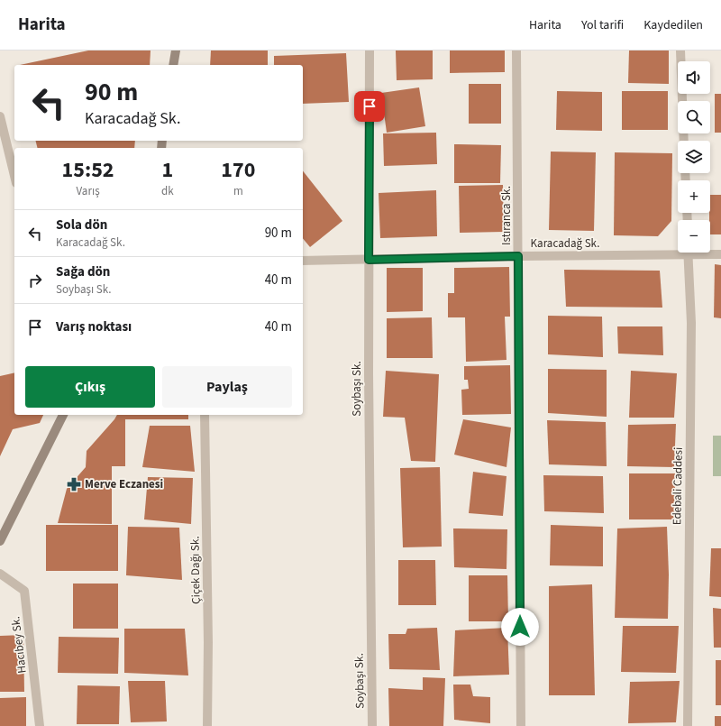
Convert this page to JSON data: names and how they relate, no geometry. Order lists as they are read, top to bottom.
{
  "streets": {
    "street": [
      "Istıranca Sk.",
      "Karacadağ Sk.",
      "Soybaşı Sk.",
      "Edebali Caddesi",
      "Çiçek Dağı Sk.",
      "Hacıbey Sk."
    ]
  },
  "crossings": [
    ["Istıranca Sk.", "Karacadağ Sk."],
    ["Karacadağ Sk.", "Soybaşı Sk."]
  ],
  "places": {
    "pharmacy": ["Merve Eczanesi"]
  },
  "page": {
    "header": "Harita",
    "nav": ["Harita", "Yol tarifi", "Kaydedilen"],
    "map_buttons": ["+", "−"],
    "turn": ["90 m", "Karacadağ Sk."],
    "eta": [
      "15:52",
      "Varış",
      "1",
      "dk",
      "170",
      "m"
    ],
    "list": [
      {
        "name": "Sola dön",
        "note": "Karacadağ Sk.",
        "value": "90 m"
      },
      {
        "name": "Sağa dön",
        "note": "Soybaşı Sk.",
        "value": "40 m"
      },
      {
        "name": "Varış noktası",
        "value": "40 m"
      }
    ],
    "buttons": ["Çıkış", "Paylaş"]
  }
}
